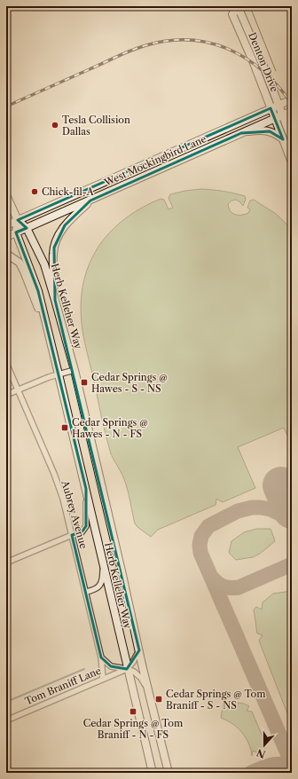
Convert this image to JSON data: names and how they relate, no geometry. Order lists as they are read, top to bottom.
{
  "streets": {
    "main road": ["Denton Drive", "West Mockingbird Lane", "Herb Kelleher Way"],
    "street": ["Aubrey Avenue", "Tom Braniff Lane"]
  },
  "crossings": [
    ["Denton Drive", "West Mockingbird Lane"],
    ["West Mockingbird Lane", "Herb Kelleher Way"],
    ["Herb Kelleher Way", "Tom Braniff Lane"],
    ["Aubrey Avenue", "Tom Braniff Lane"]
  ],
  "places": {
    "other": ["Tesla Collision Dallas", "Chick-fil-A"],
    "transit": [
      "Cedar Springs @ Hawes - S - NS",
      "Cedar Springs @ Hawes - N - FS",
      "Cedar Springs @ Tom Braniff - S - NS",
      "Cedar Springs @ Tom Braniff - N - FS"
    ]
  },
  "north": "bottom"
}
